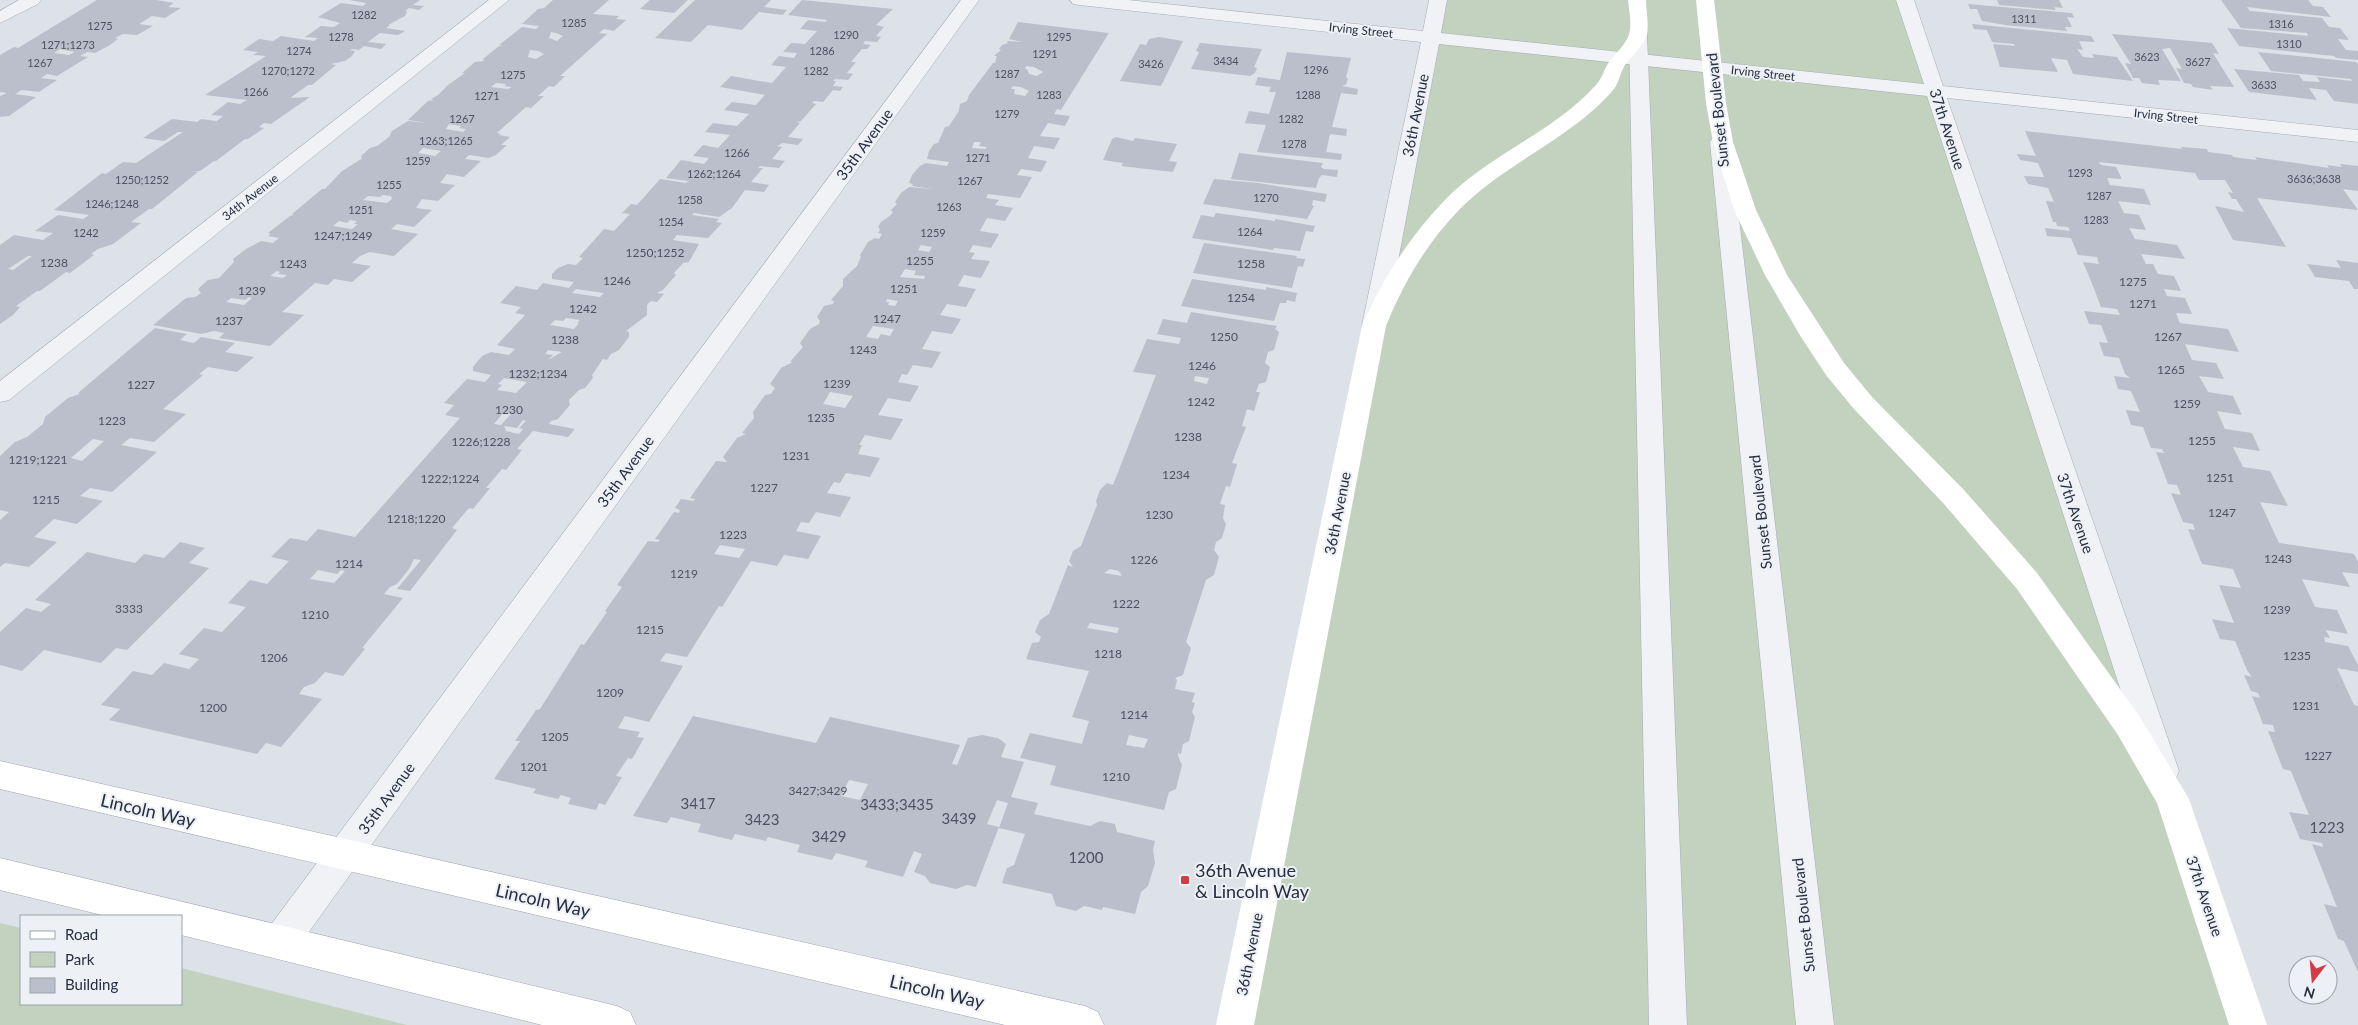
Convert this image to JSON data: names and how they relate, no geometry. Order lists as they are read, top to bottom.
{
  "streets": {
    "main road": [
      "Sunset Boulevard",
      "36th Avenue",
      "37th Avenue",
      "Lincoln Way"
    ],
    "street": ["Irving Street", "35th Avenue", "34th Avenue"]
  },
  "crossings": [
    ["Irving Street", "Sunset Boulevard"],
    ["Irving Street", "36th Avenue"],
    ["Irving Street", "37th Avenue"],
    ["35th Avenue", "Lincoln Way"]
  ],
  "places": {
    "transit": ["36th Avenue & Lincoln Way"]
  },
  "house_numbers": [
    "1282",
    "1311",
    "1285",
    "1316",
    "1275",
    "1290",
    "1278",
    "1295",
    "1310",
    "1271;1273",
    "1274",
    "1286",
    "1291",
    "3623",
    "3434",
    "3627",
    "1267",
    "3426",
    "1296",
    "1270;1272",
    "1282",
    "1287",
    "1275",
    "3633",
    "1266",
    "1283",
    "1288",
    "1271",
    "1279",
    "1267",
    "1282",
    "1263;1265",
    "1278",
    "1266",
    "1271",
    "1259",
    "1293",
    "1262;1264",
    "3636;3638",
    "1250;1252",
    "1267",
    "1255",
    "1287",
    "1270",
    "1258",
    "1246;1248",
    "1263",
    "1251",
    "1283",
    "1254",
    "1264",
    "1242",
    "1259",
    "1247;1249",
    "1250;1252",
    "1255",
    "1238",
    "1243",
    "1258",
    "1246",
    "1275",
    "1251",
    "1239",
    "1254",
    "1271",
    "1242",
    "1247",
    "1237",
    "1250",
    "1267",
    "1238",
    "1243",
    "1246",
    "1265",
    "1232;1234",
    "1239",
    "1227",
    "1242",
    "1259",
    "1230",
    "1235",
    "1223",
    "1238",
    "1255",
    "1226;1228",
    "1231",
    "1219;1221",
    "1234",
    "1251",
    "1222;1224",
    "1227",
    "1215",
    "1247",
    "1230",
    "1218;1220",
    "1223",
    "1243",
    "1226",
    "1214",
    "1219",
    "1222",
    "3333",
    "1239",
    "1210",
    "1215",
    "1218",
    "1235",
    "1206",
    "1209",
    "1231",
    "1200",
    "1214",
    "1205",
    "1227",
    "1201",
    "1210",
    "3427;3429",
    "3417",
    "3433;3435",
    "3439",
    "3423",
    "1223",
    "3429",
    "1200"
  ],
  "legend": ["Road", "Park", "Building"],
  "north": "bottom"
}
